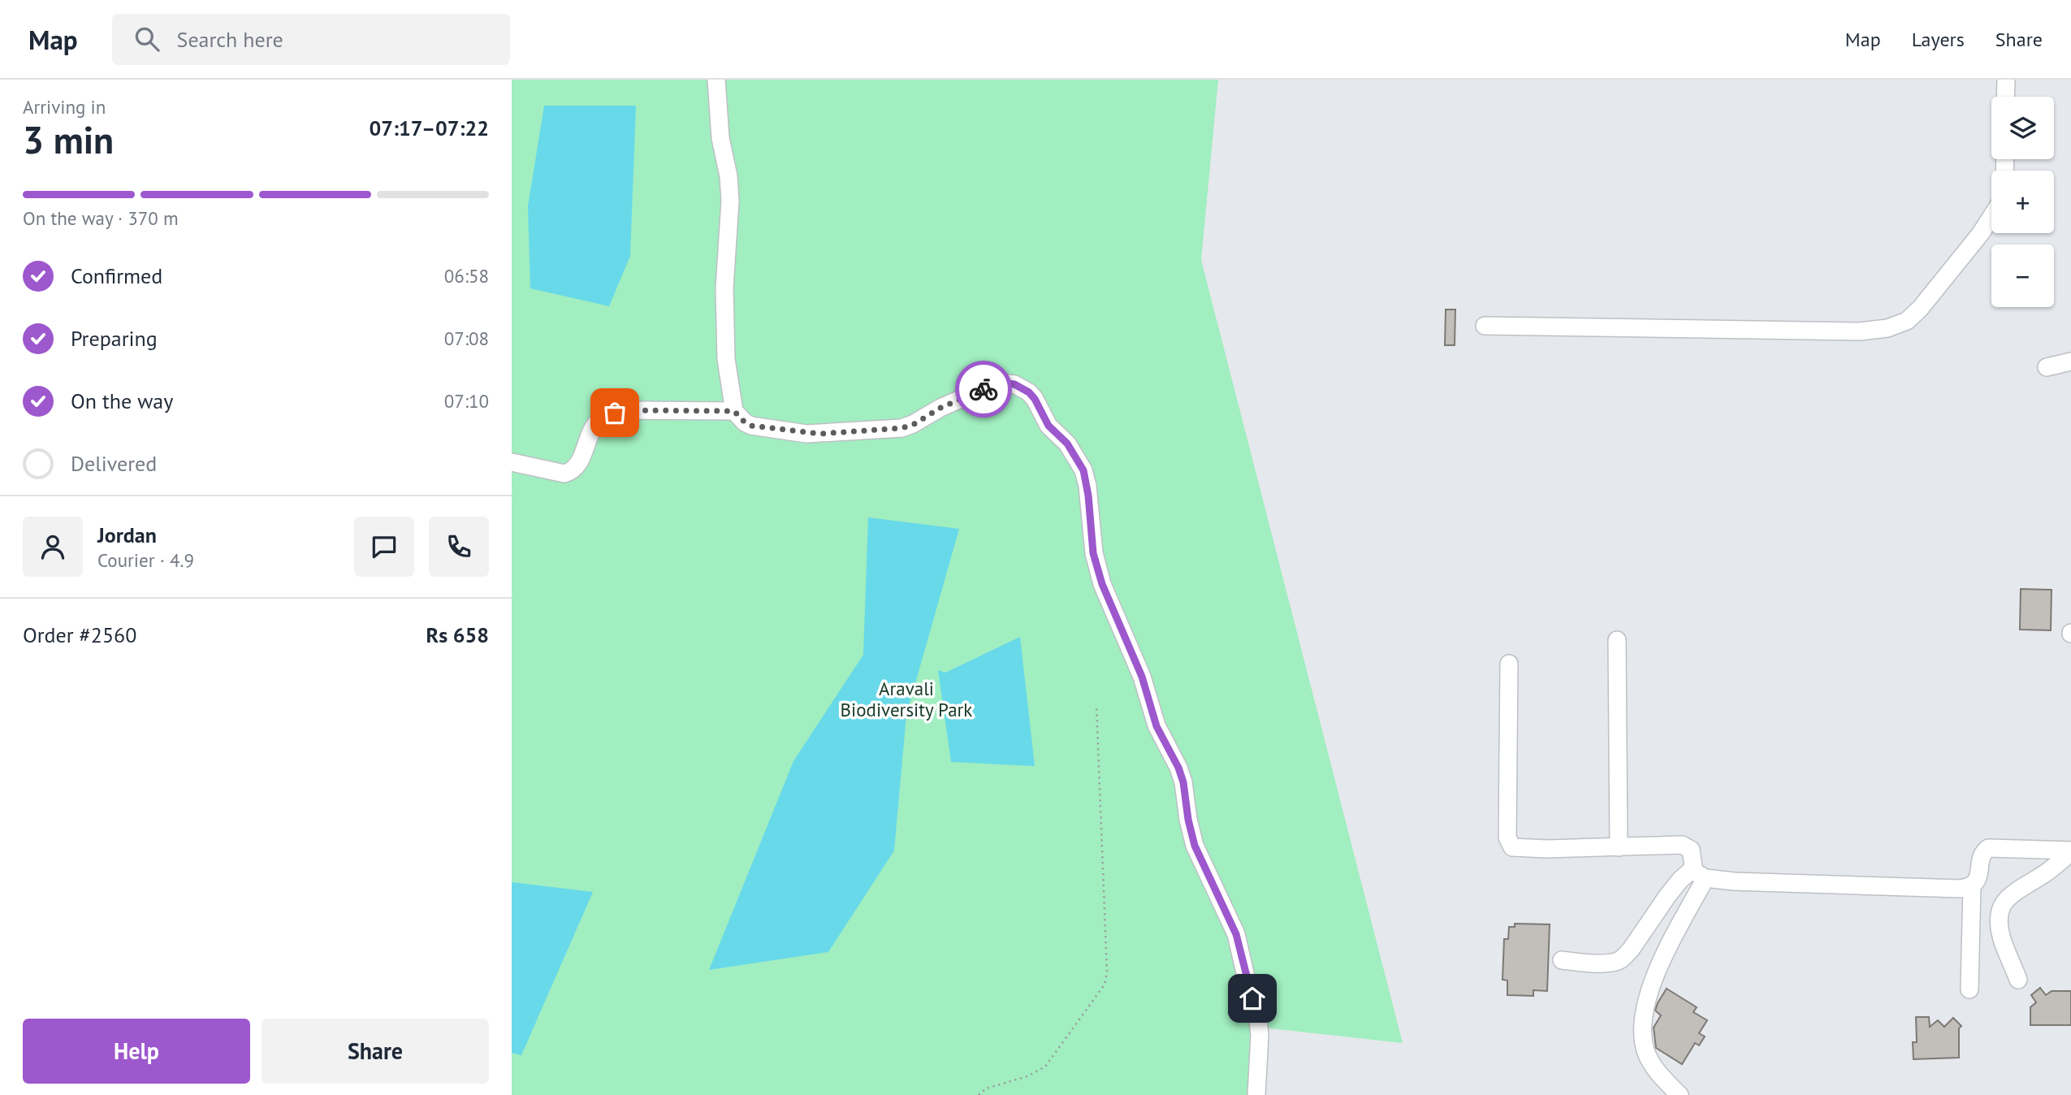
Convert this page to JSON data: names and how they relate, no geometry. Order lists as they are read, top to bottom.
{
  "parks": ["Aravali Biodiversity Park"],
  "page": {
    "header": "Map",
    "search": "Search here",
    "nav": ["Map", "Layers", "Share"],
    "heading": ["3 min", "Arriving in", "07:17–07:22"],
    "panel": [
      "Jordan",
      "Courier · 4.9",
      "Order #2560",
      "Rs 658"
    ],
    "map_buttons": ["+", "−"],
    "bar": "On the way · 370 m",
    "list": [
      ["Confirmed", "06:58"],
      ["Preparing", "07:08"],
      ["On the way", "07:10"],
      "Delivered"
    ],
    "buttons": ["Help", "Share"]
  }
}
